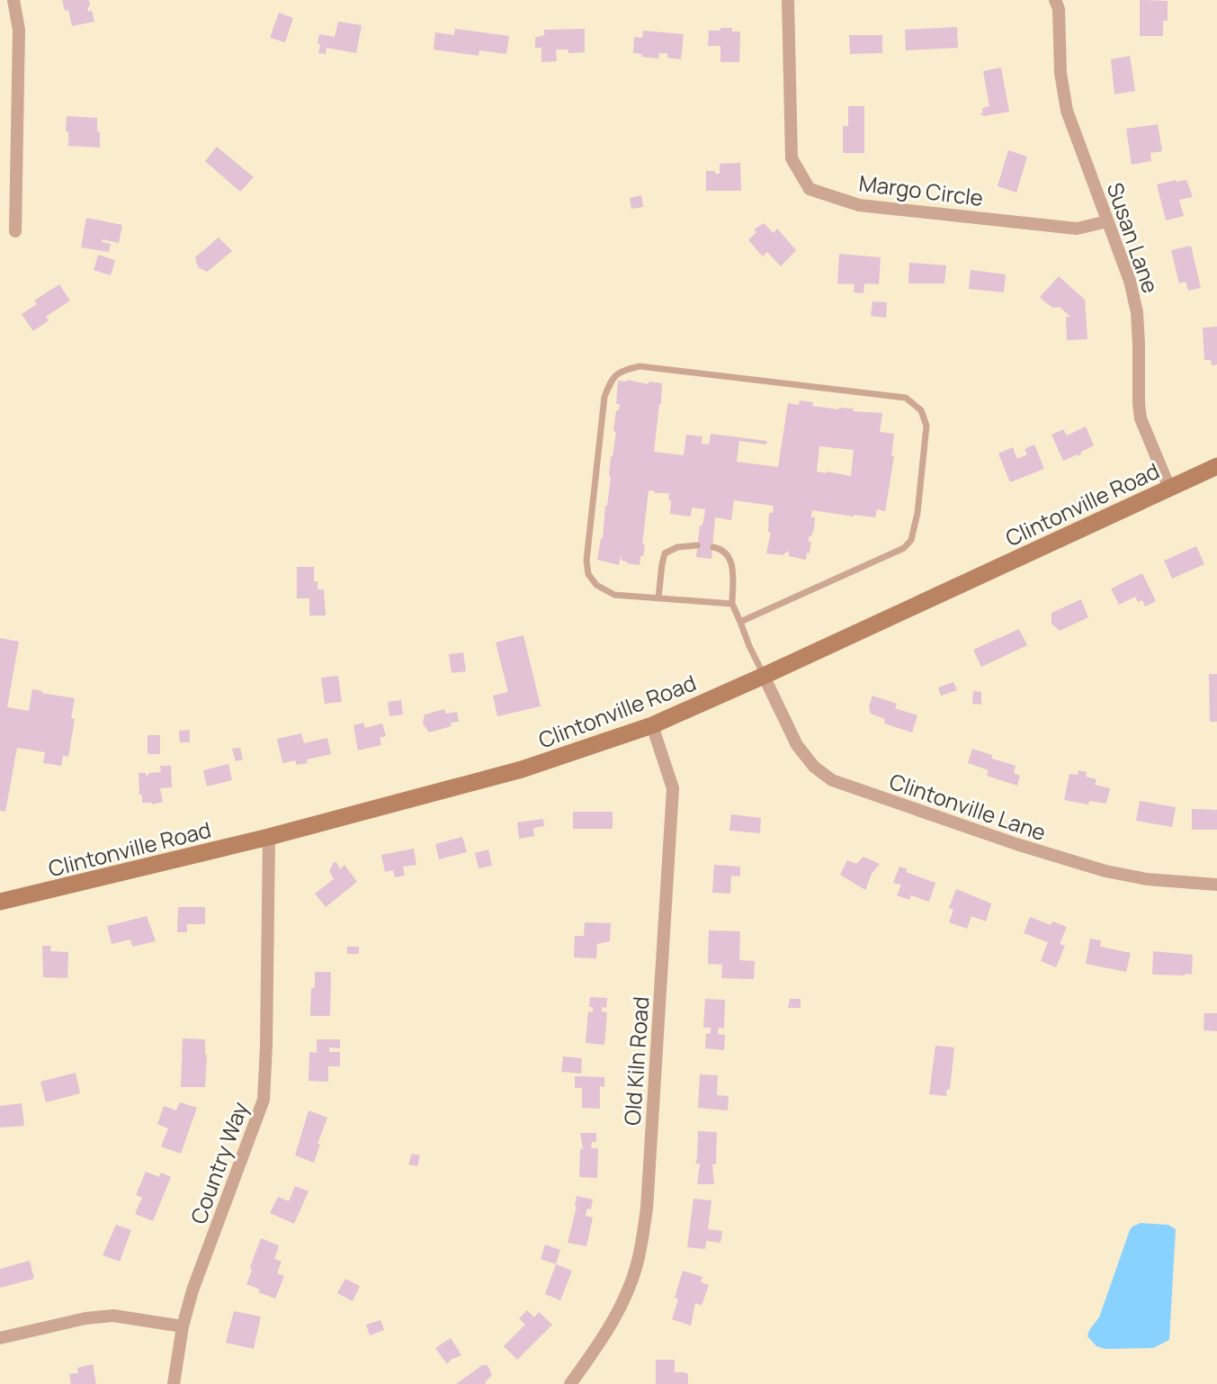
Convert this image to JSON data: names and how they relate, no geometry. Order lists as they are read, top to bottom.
{
  "streets": {
    "main road": ["Clintonville Road"],
    "street": [
      "Margo Circle",
      "Susan Lane",
      "Clintonville Lane",
      "Old Kiln Road",
      "Country Way"
    ]
  },
  "crossings": [
    ["Margo Circle", "Susan Lane"],
    ["Susan Lane", "Clintonville Road"],
    ["Clintonville Road", "Clintonville Lane"],
    ["Clintonville Road", "Old Kiln Road"],
    ["Clintonville Road", "Country Way"]
  ]
}
